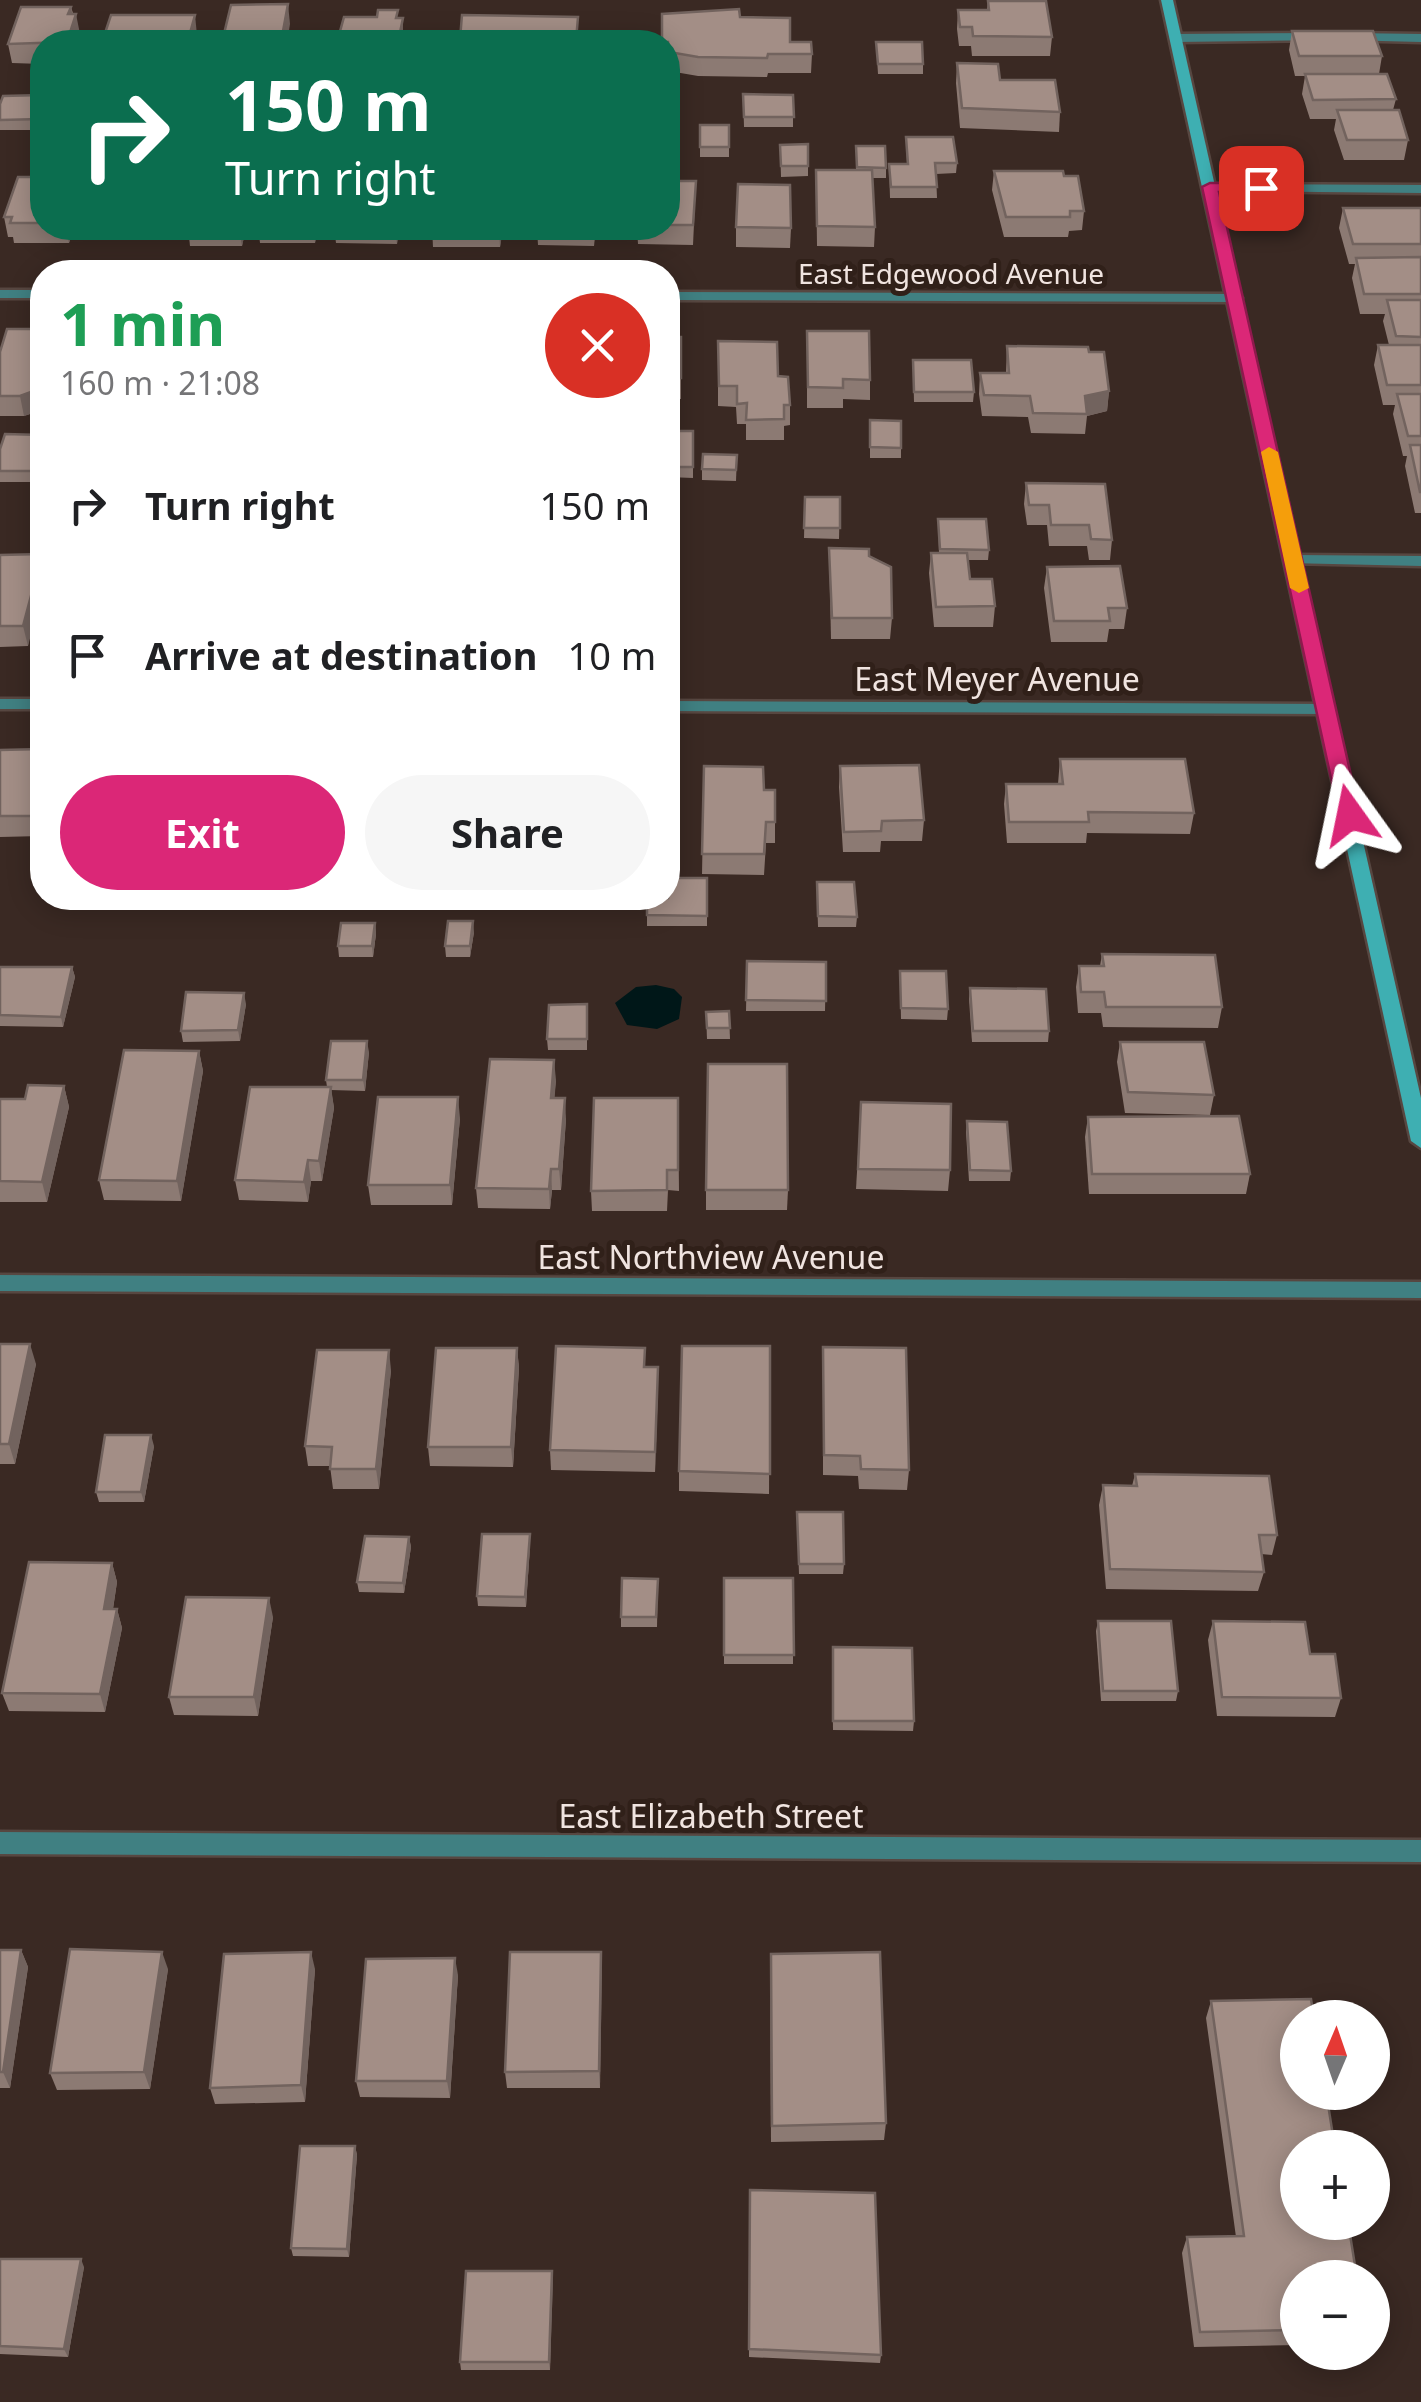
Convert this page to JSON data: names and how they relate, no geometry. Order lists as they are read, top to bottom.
{
  "streets": {
    "street": [
      "East Edgewood Avenue",
      "East Meyer Avenue",
      "East Northview Avenue",
      "East Elizabeth Street"
    ]
  },
  "north": "top",
  "page": {
    "turn": ["150 m", "Turn right"],
    "heading": ["1 min", "160 m · 21:08"],
    "list": [
      {
        "name": "Turn right",
        "value": "150 m"
      },
      {
        "name": "Arrive at destination",
        "value": "10 m"
      }
    ],
    "buttons": ["Exit", "Share"],
    "map_buttons": ["+", "−"]
  }
}
